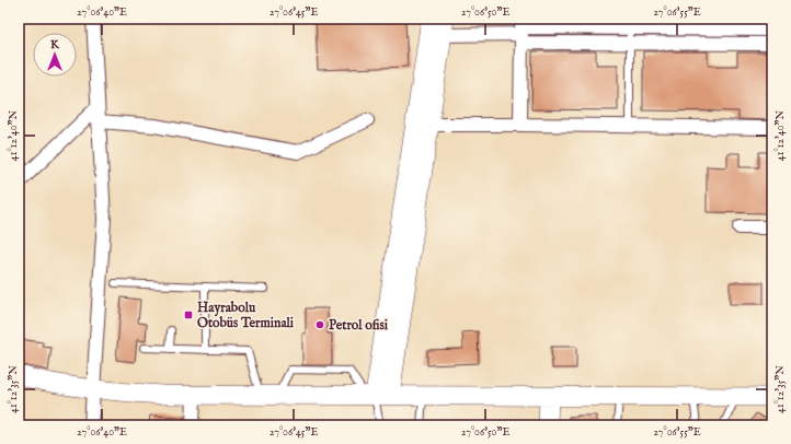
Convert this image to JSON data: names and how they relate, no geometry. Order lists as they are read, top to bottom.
{
  "places": {
    "transit": ["Hayrabolu Otobüs Terminali"],
    "other": ["Petrol ofisi"]
  },
  "north": "top",
  "coordinates": [
    "27°06'40\"E",
    "27°06'45\"E",
    "27°06'50\"E",
    "27°06'55\"E",
    "41°12'40\"N",
    "41°12'35\"N"
  ]
}
